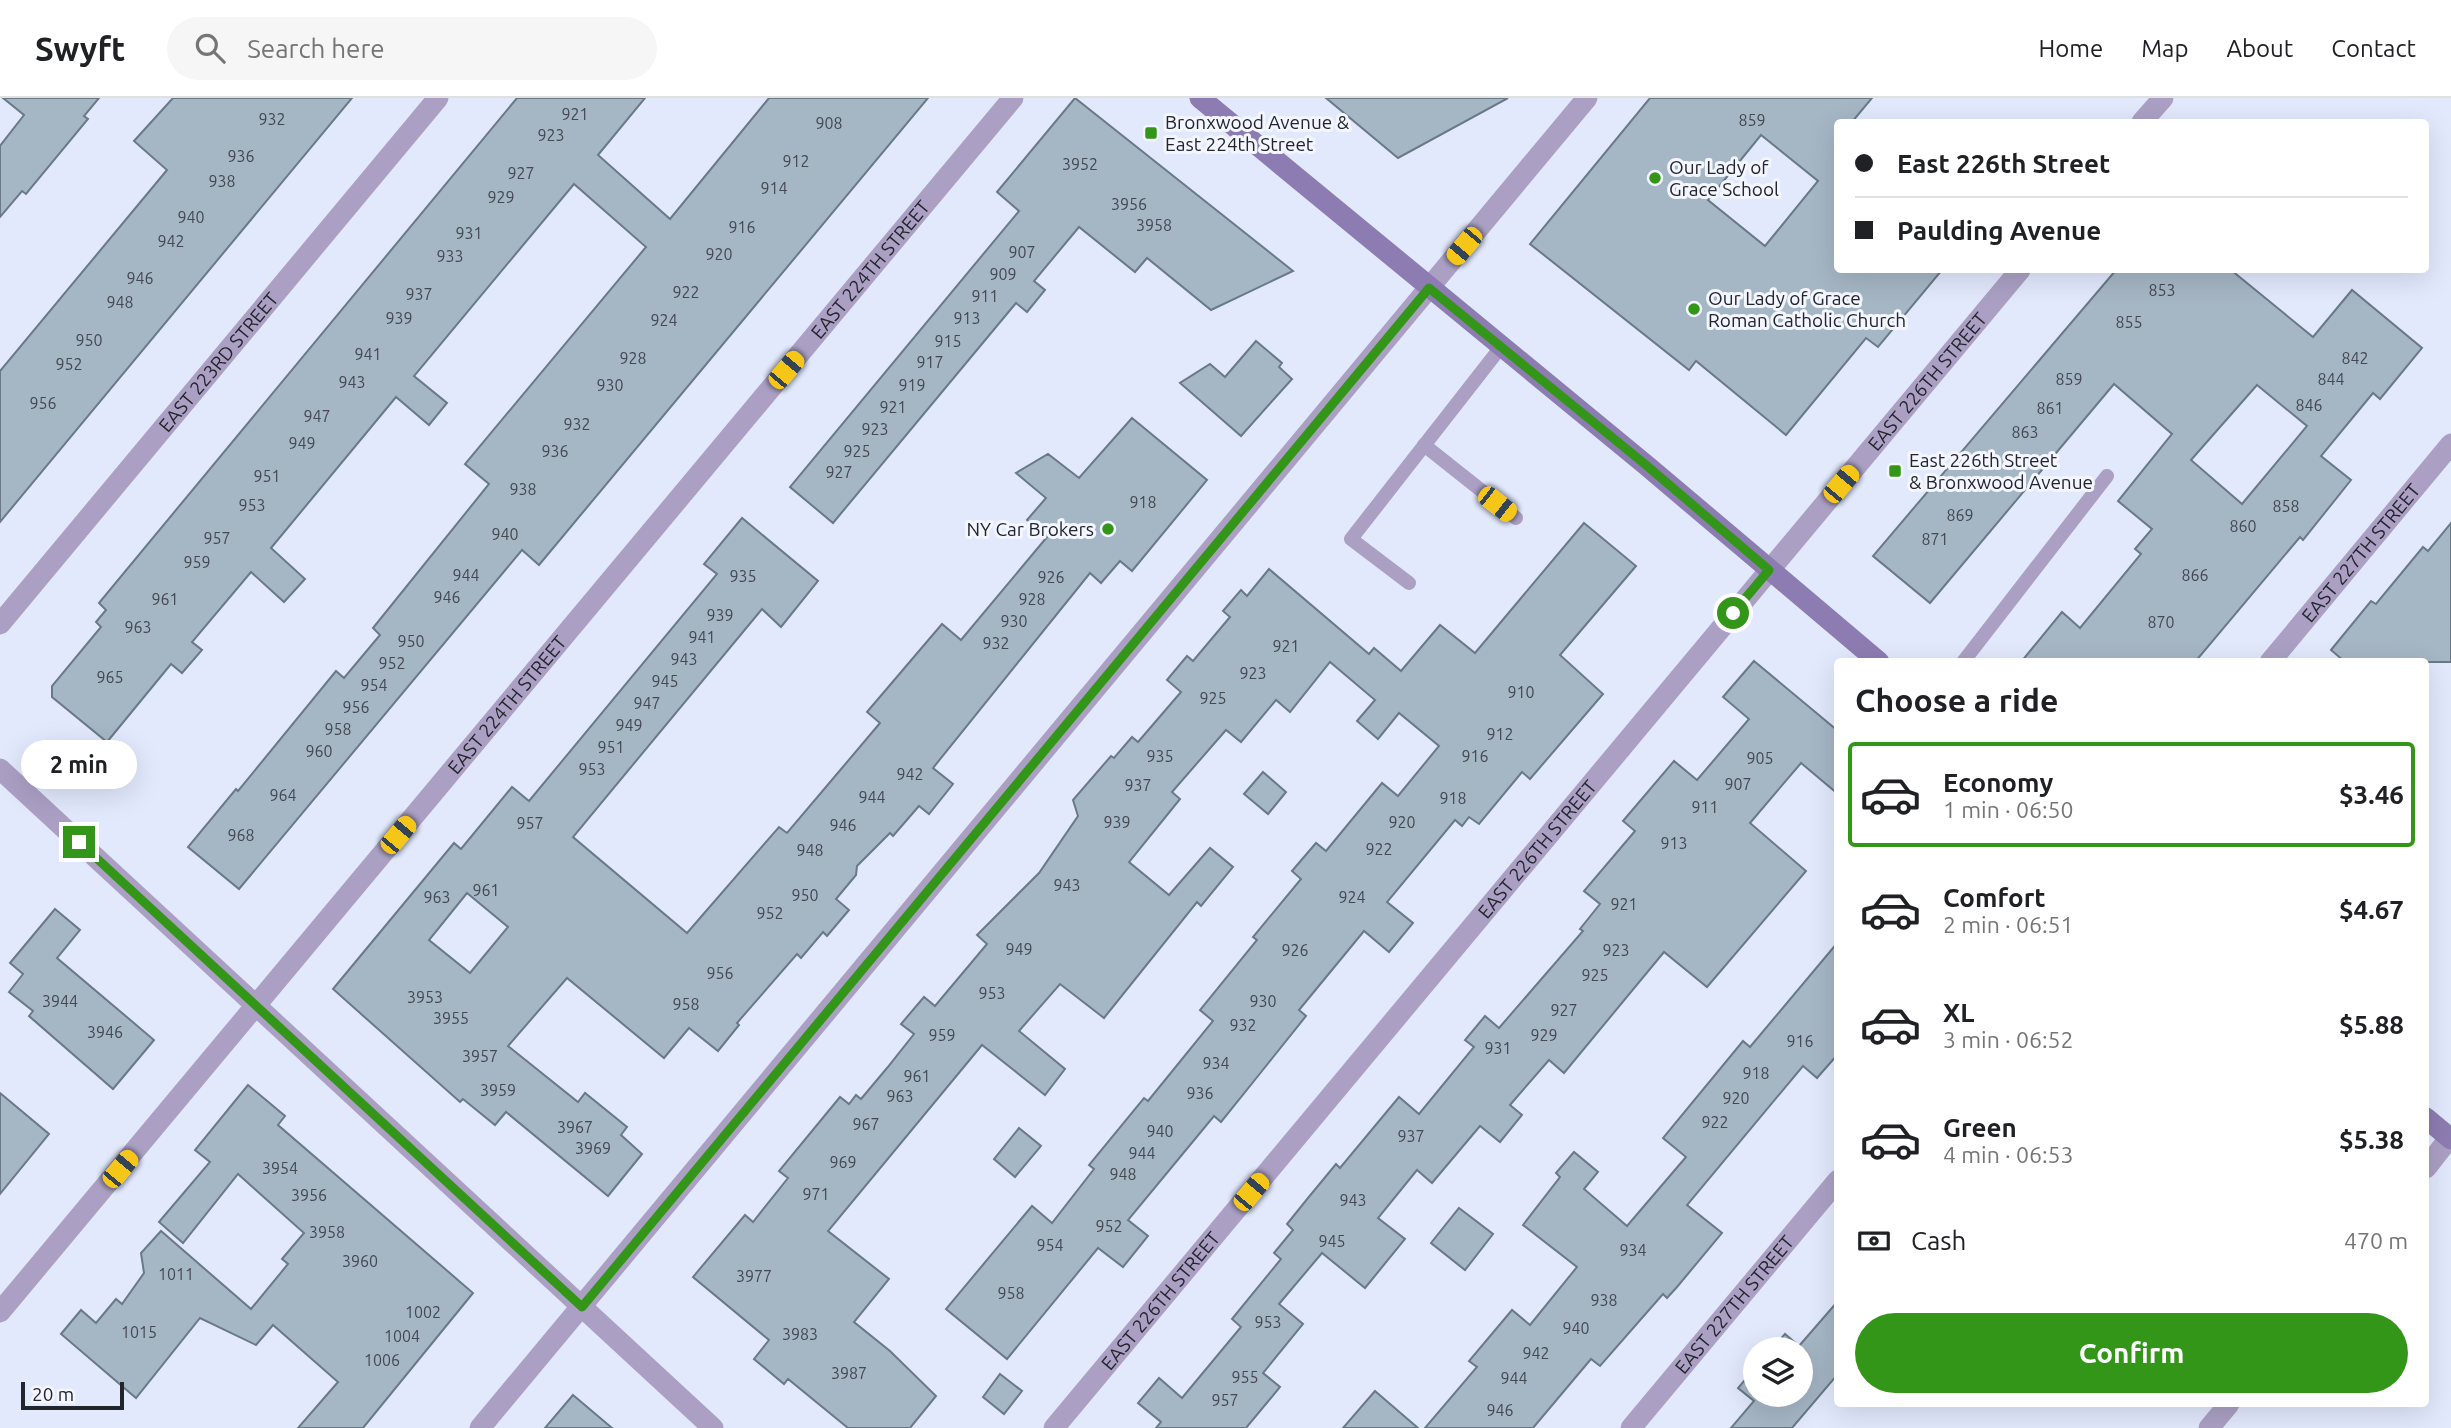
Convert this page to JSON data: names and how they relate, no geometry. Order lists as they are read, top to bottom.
{
  "streets": {
    "street": [
      "EAST 224TH STREET",
      "EAST 223RD STREET",
      "EAST 226TH STREET",
      "EAST 227TH STREET"
    ]
  },
  "places": {
    "transit": ["Bronxwood Avenue & East 224th Street", "East 226th Street & Bronxwood Avenue"],
    "other": ["Our Lady of Grace School", "Our Lady of Grace Roman Catholic Church", "NY Car Brokers"]
  },
  "house_numbers": [
    "921",
    "932",
    "859",
    "908",
    "923",
    "936",
    "912",
    "3952",
    "927",
    "938",
    "914",
    "929",
    "3956",
    "940",
    "3958",
    "916",
    "931",
    "942",
    "907",
    "920",
    "933",
    "909",
    "946",
    "853",
    "922",
    "937",
    "911",
    "948",
    "939",
    "913",
    "924",
    "855",
    "950",
    "915",
    "941",
    "928",
    "842",
    "917",
    "952",
    "859",
    "844",
    "943",
    "930",
    "919",
    "956",
    "846",
    "921",
    "861",
    "947",
    "932",
    "923",
    "863",
    "949",
    "936",
    "925",
    "927",
    "951",
    "938",
    "918",
    "953",
    "858",
    "869",
    "860",
    "940",
    "957",
    "871",
    "959",
    "944",
    "866",
    "935",
    "926",
    "946",
    "961",
    "928",
    "939",
    "930",
    "870",
    "963",
    "941",
    "950",
    "932",
    "921",
    "943",
    "952",
    "923",
    "965",
    "945",
    "954",
    "910",
    "925",
    "947",
    "956",
    "949",
    "958",
    "912",
    "951",
    "960",
    "935",
    "916",
    "905",
    "953",
    "942",
    "907",
    "937",
    "964",
    "944",
    "918",
    "911",
    "939",
    "920",
    "957",
    "946",
    "968",
    "913",
    "922",
    "948",
    "943",
    "961",
    "950",
    "963",
    "924",
    "921",
    "952",
    "949",
    "926",
    "923",
    "956",
    "925",
    "953",
    "3953",
    "3944",
    "930",
    "958",
    "927",
    "3955",
    "932",
    "3946",
    "959",
    "929",
    "916",
    "931",
    "3957",
    "934",
    "918",
    "961",
    "3959",
    "936",
    "963",
    "920",
    "922",
    "967",
    "3967",
    "940",
    "937",
    "3969",
    "944",
    "969",
    "3954",
    "948",
    "971",
    "3956",
    "943",
    "952",
    "3958",
    "945",
    "954",
    "934",
    "3960",
    "1011",
    "3977",
    "958",
    "938",
    "1002",
    "953",
    "940",
    "1015",
    "3983",
    "1004",
    "942",
    "1006",
    "3987",
    "955",
    "944",
    "957",
    "946"
  ],
  "scale_bar": "20 m",
  "page": {
    "header": "Swyft",
    "search": "Search here",
    "nav": [
      "Home",
      "Map",
      "About",
      "Contact"
    ],
    "banner": ["East 226th Street", "Paulding Avenue"],
    "heading": "Choose a ride",
    "bubble": "2 min",
    "list": [
      {
        "name": "Economy",
        "note": "1 min · 06:50",
        "value": "$3.46"
      },
      {
        "name": "Comfort",
        "note": "2 min · 06:51",
        "value": "$4.67"
      },
      {
        "name": "XL",
        "note": "3 min · 06:52",
        "value": "$5.88"
      },
      {
        "name": "Green",
        "note": "4 min · 06:53",
        "value": "$5.38"
      }
    ],
    "pay": ["Cash", "470 m"],
    "buttons": "Confirm",
    "scale": "20 m"
  }
}
